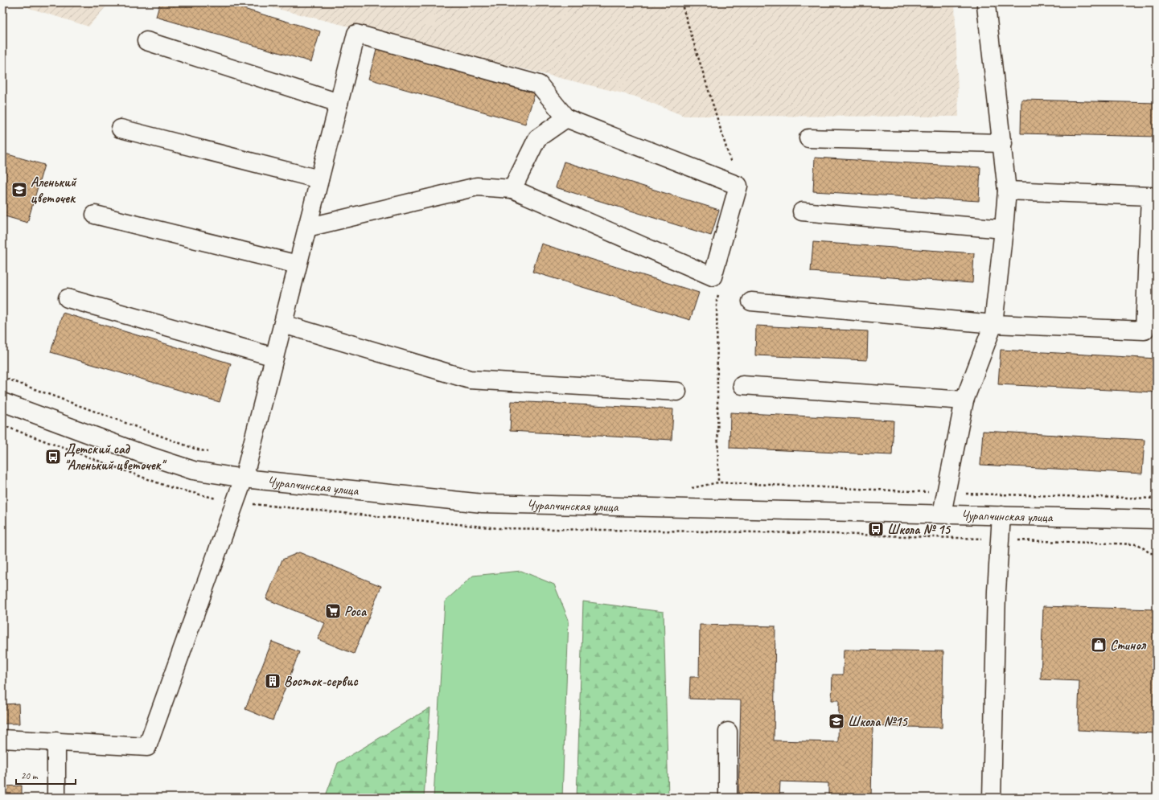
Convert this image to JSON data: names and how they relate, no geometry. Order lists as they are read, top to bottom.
{
  "streets": {
    "street": ["Чурапчинская улица"]
  },
  "places": {
    "school or university": ["Аленький цветочек", "Школа №15"],
    "bus stop": ["Детский сад \"Аленький цветочек\"", "Школа № 15"],
    "supermarket": ["Роса"],
    "shop": ["Стинол"],
    "building": ["Восток-сервис"]
  },
  "scale_bar": "20 m"
}
